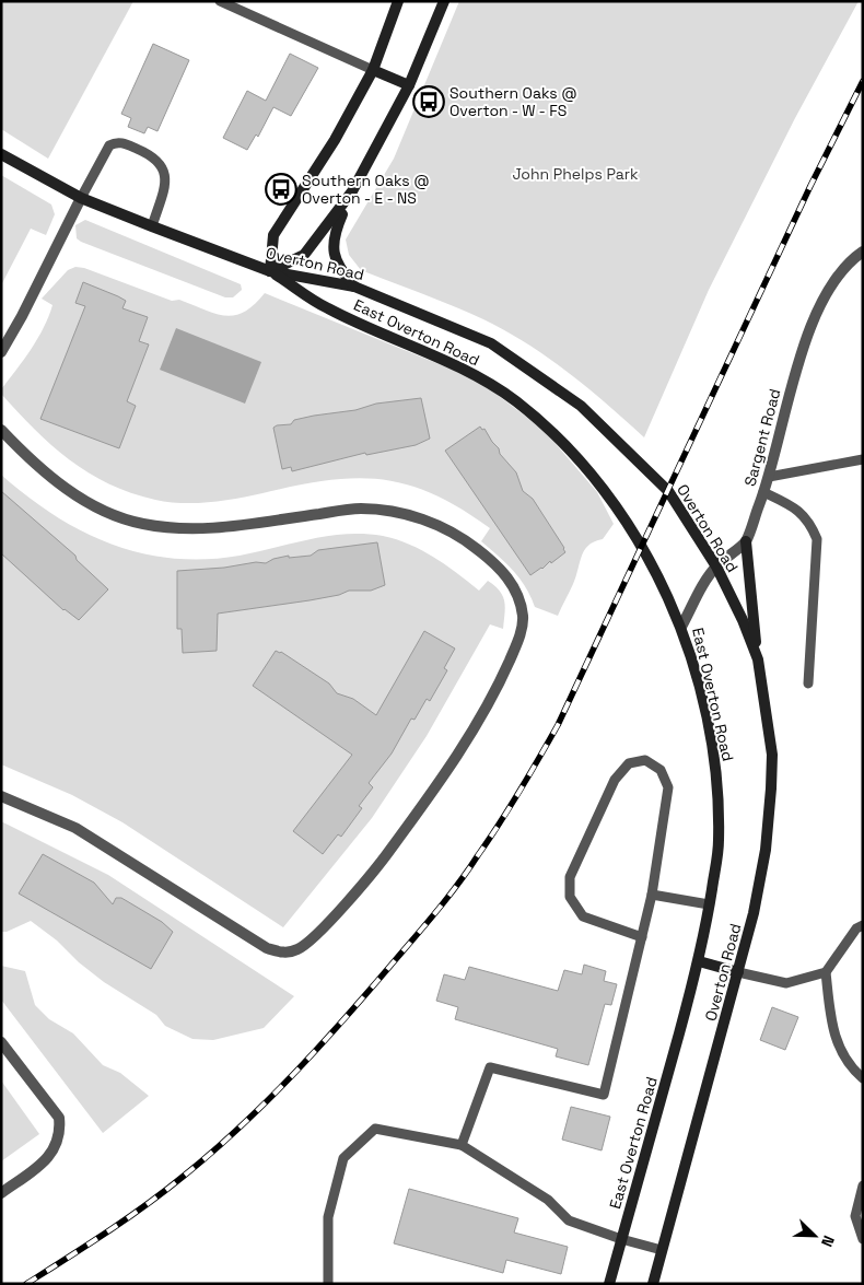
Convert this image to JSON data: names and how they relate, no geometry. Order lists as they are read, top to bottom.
{
  "streets": {
    "street": ["Overton Road", "East Overton Road", "Sargent Road"]
  },
  "crossings": [
    ["Overton Road", "East Overton Road"]
  ],
  "parks": ["John Phelps Park"],
  "places": {
    "bus stop": ["Southern Oaks @ Overton - W - FS", "Southern Oaks @ Overton - E - NS"]
  },
  "north": "bottom right"
}
